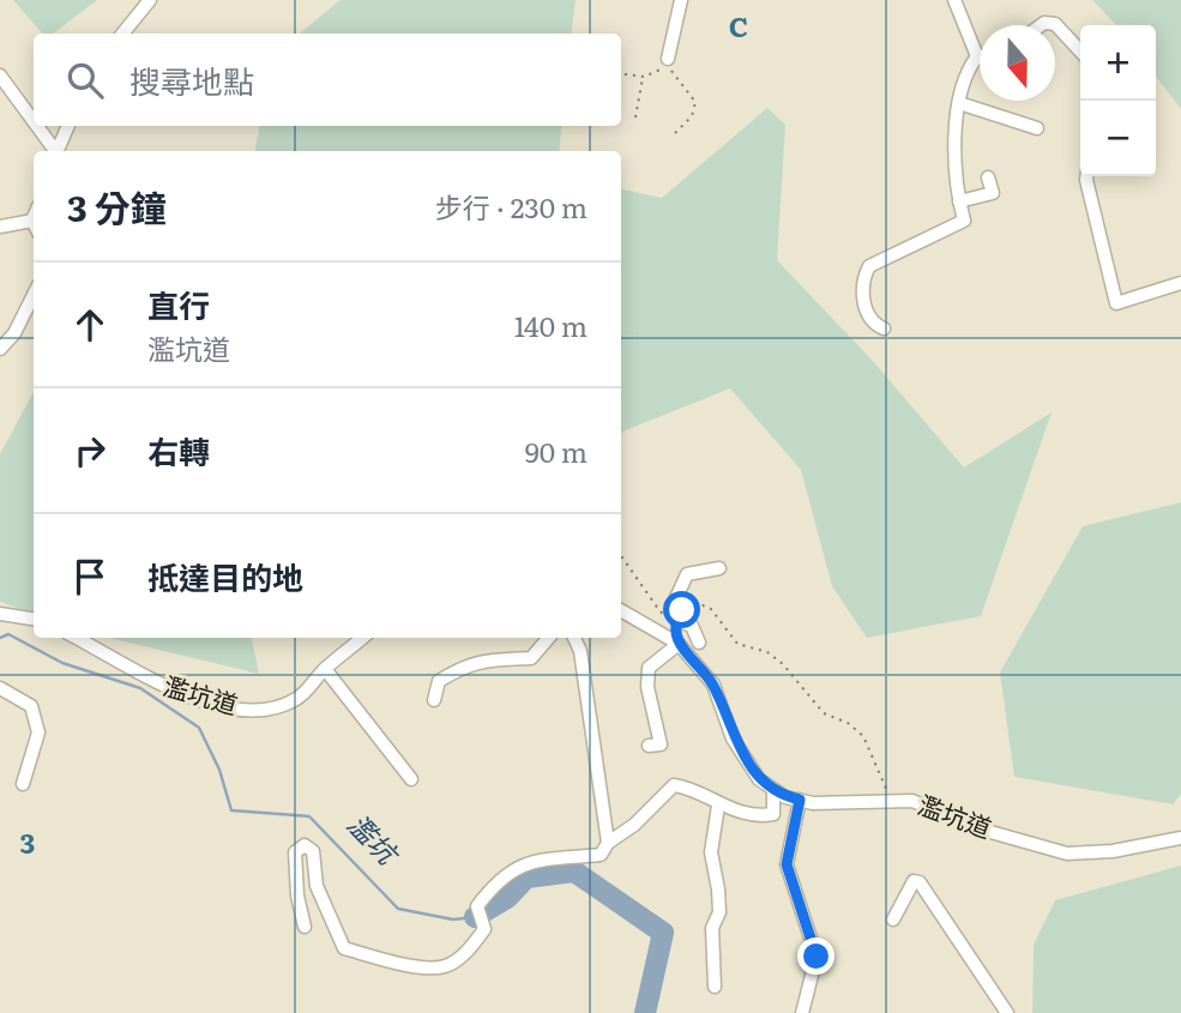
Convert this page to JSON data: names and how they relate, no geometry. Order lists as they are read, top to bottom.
{
  "streets": {
    "street": ["濫坑道"]
  },
  "water": ["濫坑"],
  "north": "bottom",
  "page": {
    "map_buttons": ["+", "−"],
    "search": "搜尋地點",
    "heading": ["3 分鐘", "步行 · 230 m"],
    "list": [
      ["直行", "濫坑道", "140 m"],
      ["右轉", "90 m"],
      "抵達目的地"
    ]
  },
  "grid": {
    "columns": ["C"],
    "rows": ["3"]
  }
}
